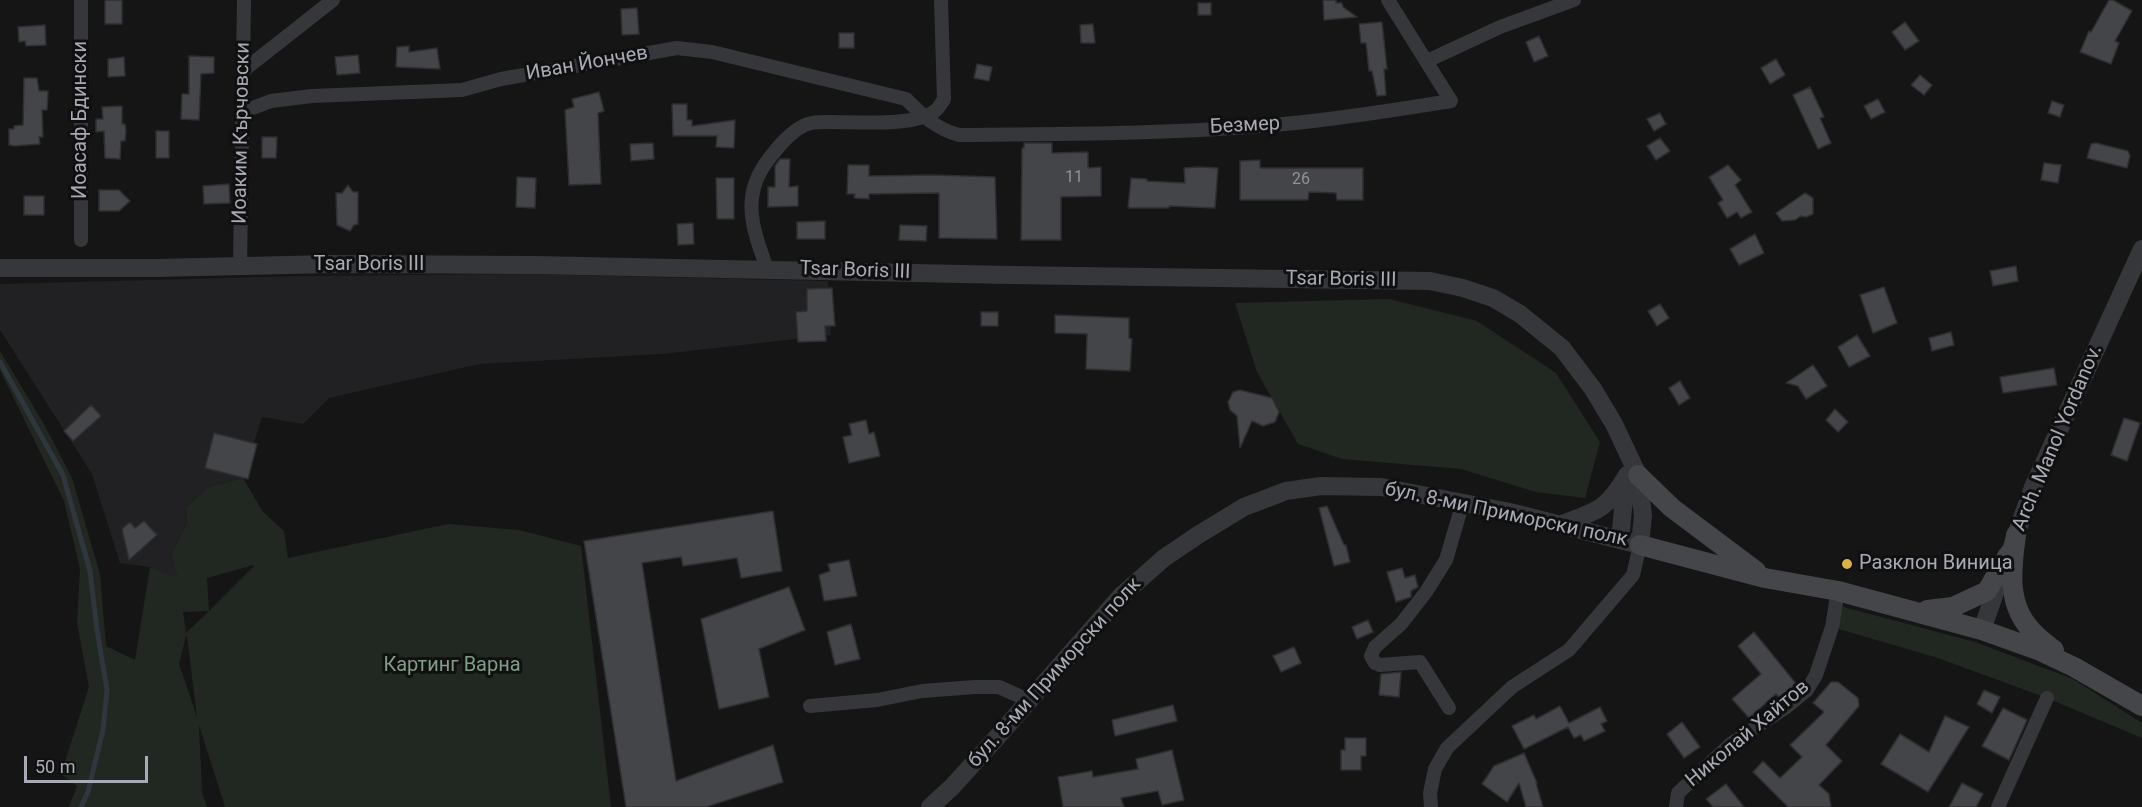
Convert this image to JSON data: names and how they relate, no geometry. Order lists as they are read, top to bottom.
{
  "streets": {
    "main road": ["бул. 8-ми Приморски полк"],
    "street": [
      "Иван Йончев",
      "Иоасаф Бдински",
      "Безмер",
      "Иоаким Кърчовски",
      "Tsar Boris III",
      "Arch. Manol Yordanov.",
      "Николай Хайтов"
    ]
  },
  "crossings": [
    ["Иван Йончев", "Безмер"],
    ["Иван Йончев", "Иоаким Кърчовски"],
    ["Иоаким Кърчовски", "Tsar Boris III"],
    ["Tsar Boris III", "бул. 8-ми Приморски полк"],
    ["Arch. Manol Yordanov.", "бул. 8-ми Приморски полк"],
    ["бул. 8-ми Приморски полк", "Николай Хайтов"]
  ],
  "parks": ["Картинг Варна"],
  "places": ["Разклон Виница"],
  "house_numbers": ["11", "26"],
  "scale_bar": "50 m"
}
